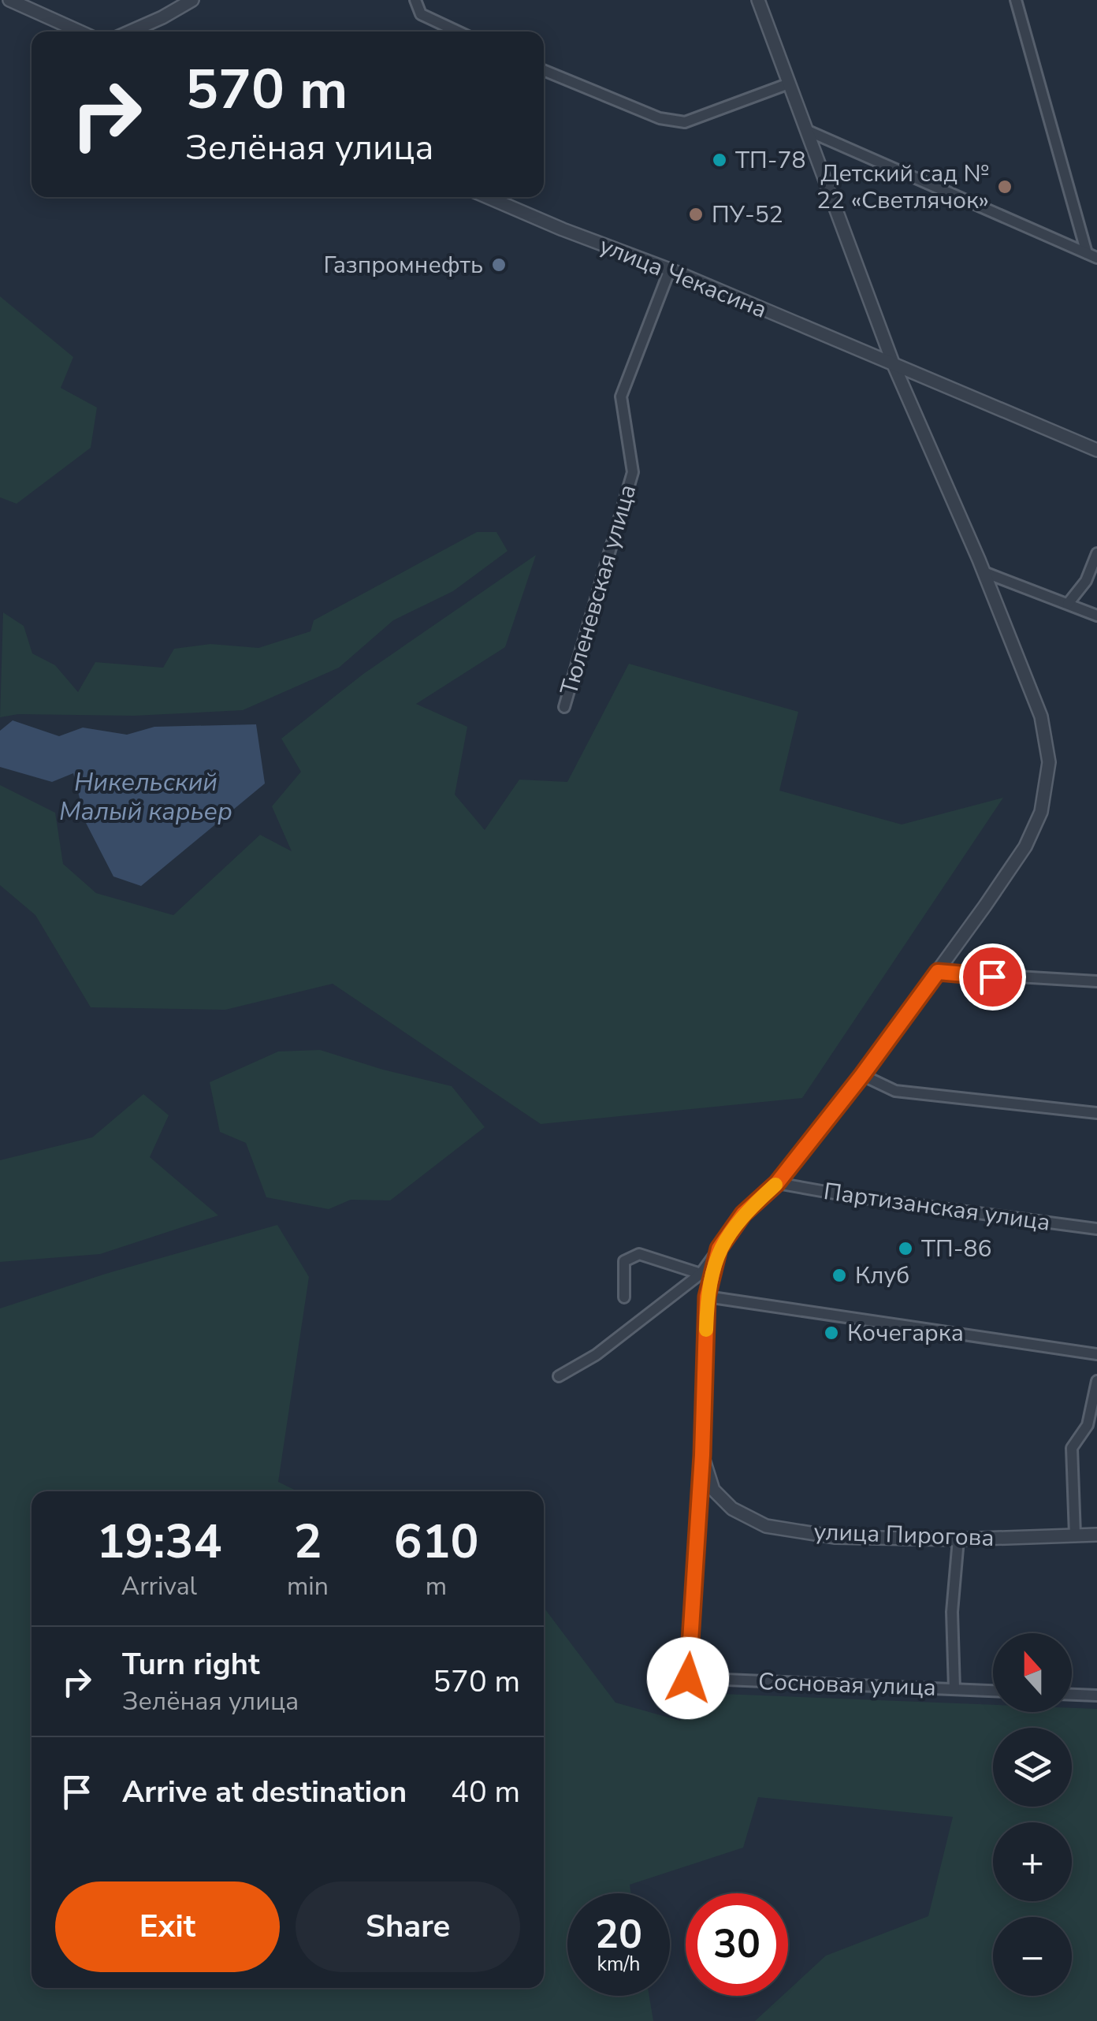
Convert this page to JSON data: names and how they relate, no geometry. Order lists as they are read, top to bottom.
{
  "streets": {
    "street": [
      "улица Чекасина",
      "Тюленевская улица",
      "Партизанская улица",
      "улица Пирогова",
      "Сосновая улица"
    ]
  },
  "crossings": [
    ["улица Чекасина", "Тюленевская улица"],
    ["улица Пирогова", "Сосновая улица"]
  ],
  "water": ["Никельский Малый карьер"],
  "places": [
    "ТП-78",
    "Детский сад № 22 «Светлячок»",
    "ПУ-52",
    "Газпромнефть",
    "ТП-86",
    "Клуб",
    "Кочегарка"
  ],
  "north": "top",
  "page": {
    "turn": ["570 m", "Зелёная улица"],
    "eta": [
      "19:34",
      "Arrival",
      "2",
      "min",
      "610",
      "m"
    ],
    "list": [
      {
        "name": "Turn right",
        "note": "Зелёная улица",
        "value": "570 m"
      },
      {
        "name": "Arrive at destination",
        "value": "40 m"
      }
    ],
    "map_buttons": ["+", "−"],
    "buttons": ["Exit", "Share"],
    "speed": "20 km/h",
    "limit": "30"
  }
}
